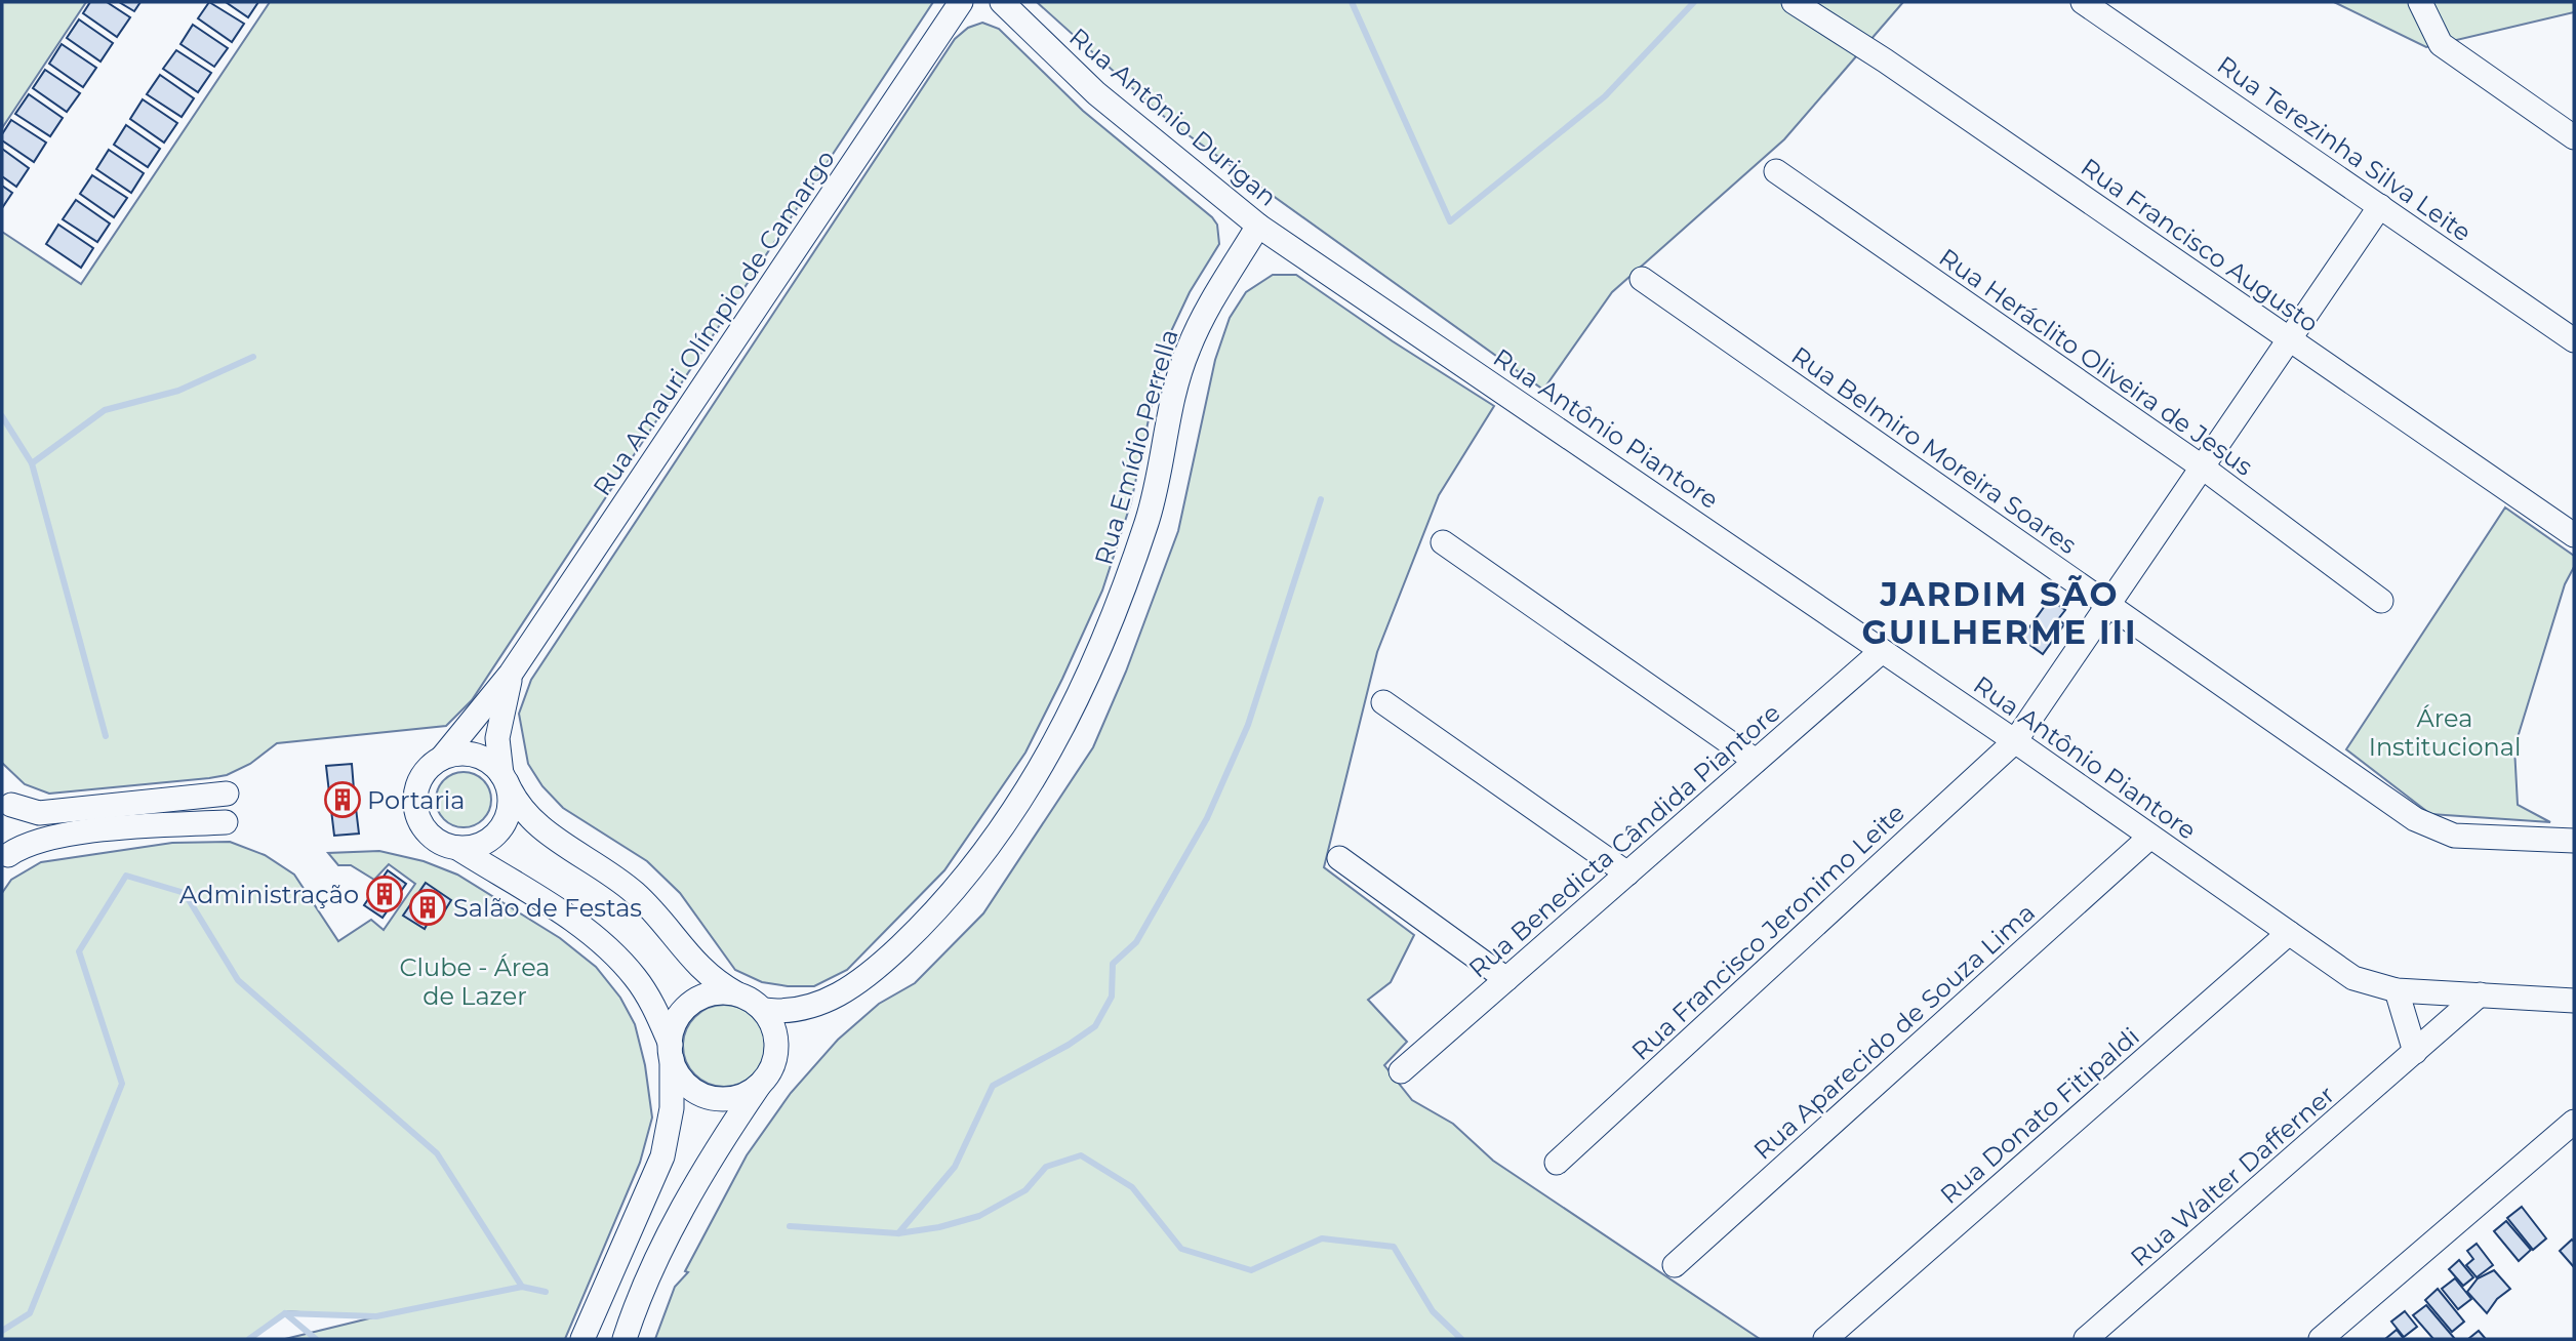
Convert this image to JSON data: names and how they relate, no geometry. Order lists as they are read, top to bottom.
{
  "streets": {
    "street": [
      "Rua Antônio Durigan",
      "Rua Terezinha Silva Leite",
      "Rua Francisco Augusto",
      "Rua Amauri Olímpio de Camargo",
      "Rua Heráclito Oliveira de Jesus",
      "Rua Antônio Piantore",
      "Rua Emídio Perrella",
      "Rua Belmiro Moreira Soares",
      "Rua Benedicta Cândida Piantore",
      "Rua Francisco Jeronimo Leite",
      "Rua Aparecido de Souza Lima",
      "Rua Donato Fitipaldi",
      "Rua Walter Dafferner"
    ]
  },
  "crossings": [
    ["Rua Antônio Durigan", "Rua Antônio Piantore"],
    ["Rua Antônio Durigan", "Rua Emídio Perrella"],
    ["Rua Terezinha Silva Leite", "Rua Francisco Jeronimo Leite"],
    ["Rua Francisco Augusto", "Rua Francisco Jeronimo Leite"],
    ["Rua Heráclito Oliveira de Jesus", "Rua Francisco Jeronimo Leite"],
    ["Rua Antônio Piantore", "Rua Benedicta Cândida Piantore"],
    ["Rua Antônio Piantore", "Rua Francisco Jeronimo Leite"],
    ["Rua Antônio Piantore", "Rua Aparecido de Souza Lima"],
    ["Rua Antônio Piantore", "Rua Donato Fitipaldi"],
    ["Rua Antônio Piantore", "Rua Walter Dafferner"],
    ["Rua Belmiro Moreira Soares", "Rua Francisco Jeronimo Leite"]
  ],
  "districts": ["JARDIM SÃO GUILHERME III"],
  "parks": ["Área Institucional", "Clube - Área de Lazer"],
  "places": {
    "building": ["Portaria", "Administração", "Salão de Festas"]
  }
}
